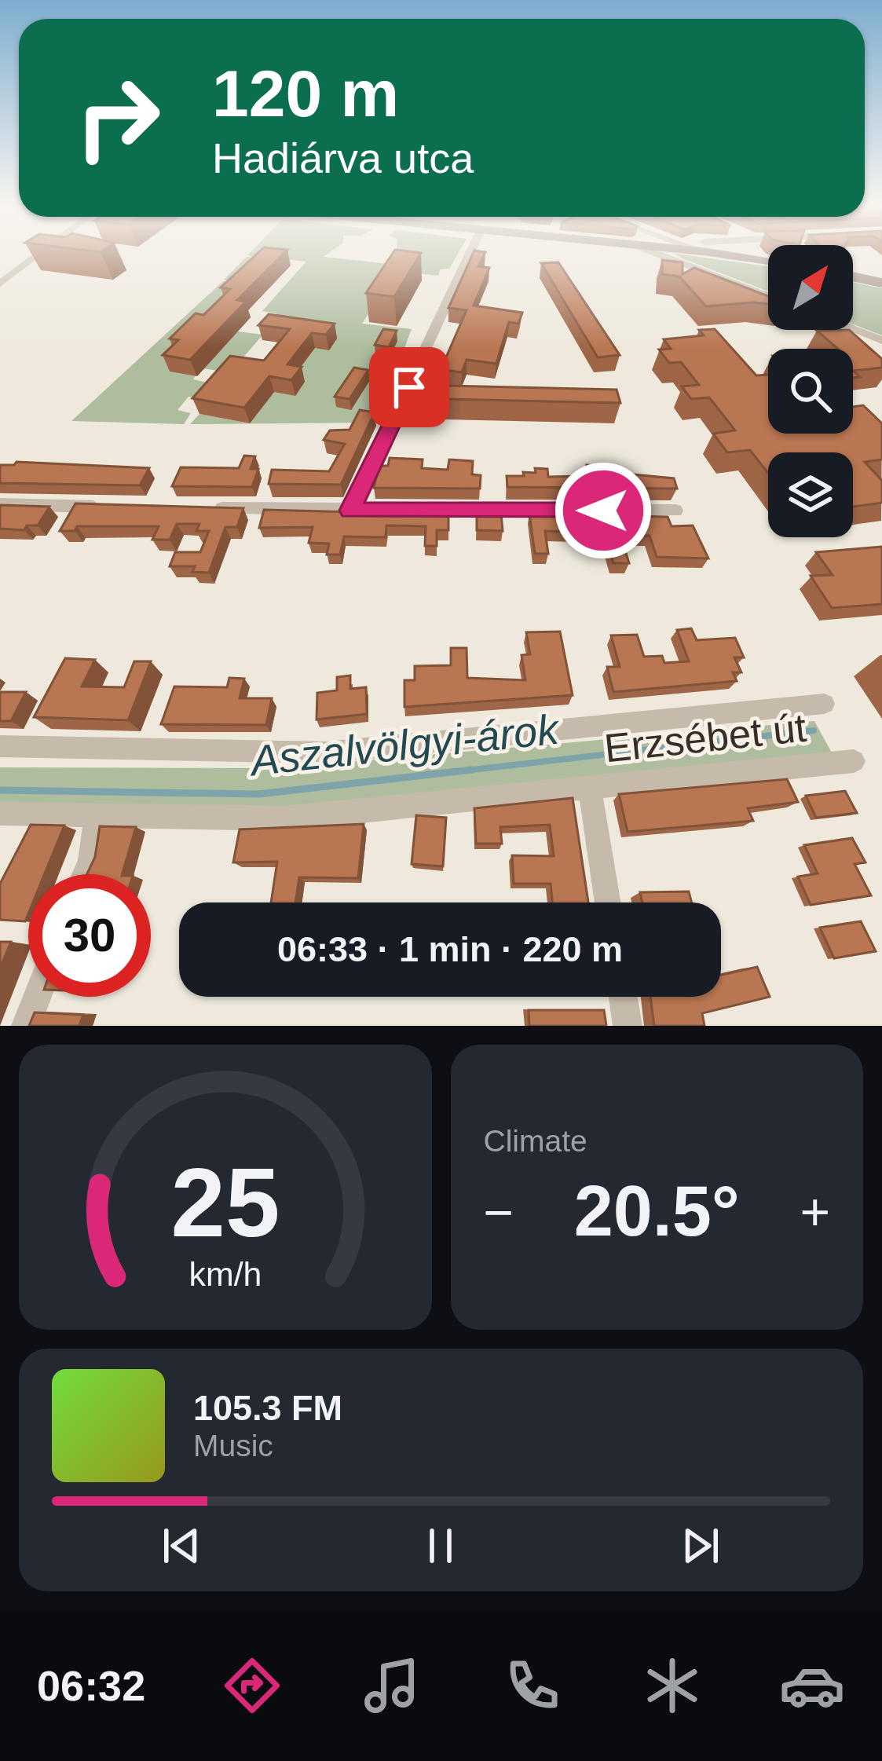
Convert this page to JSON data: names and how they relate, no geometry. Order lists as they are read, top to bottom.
{
  "streets": {
    "street": ["Erzsébet út"]
  },
  "water": ["Aszalvölgyi-árok"],
  "north": "top right",
  "page": {
    "turn": ["120 m", "Hadiárva utca"],
    "limit": "30",
    "trip": "06:33 · 1 min · 220 m",
    "tile": "Climate",
    "heat": ["−", "20.5°", "+"],
    "song": ["105.3 FM", "Music"],
    "tabs": "06:32",
    "gauge": ["25", "km/h"]
  }
}
